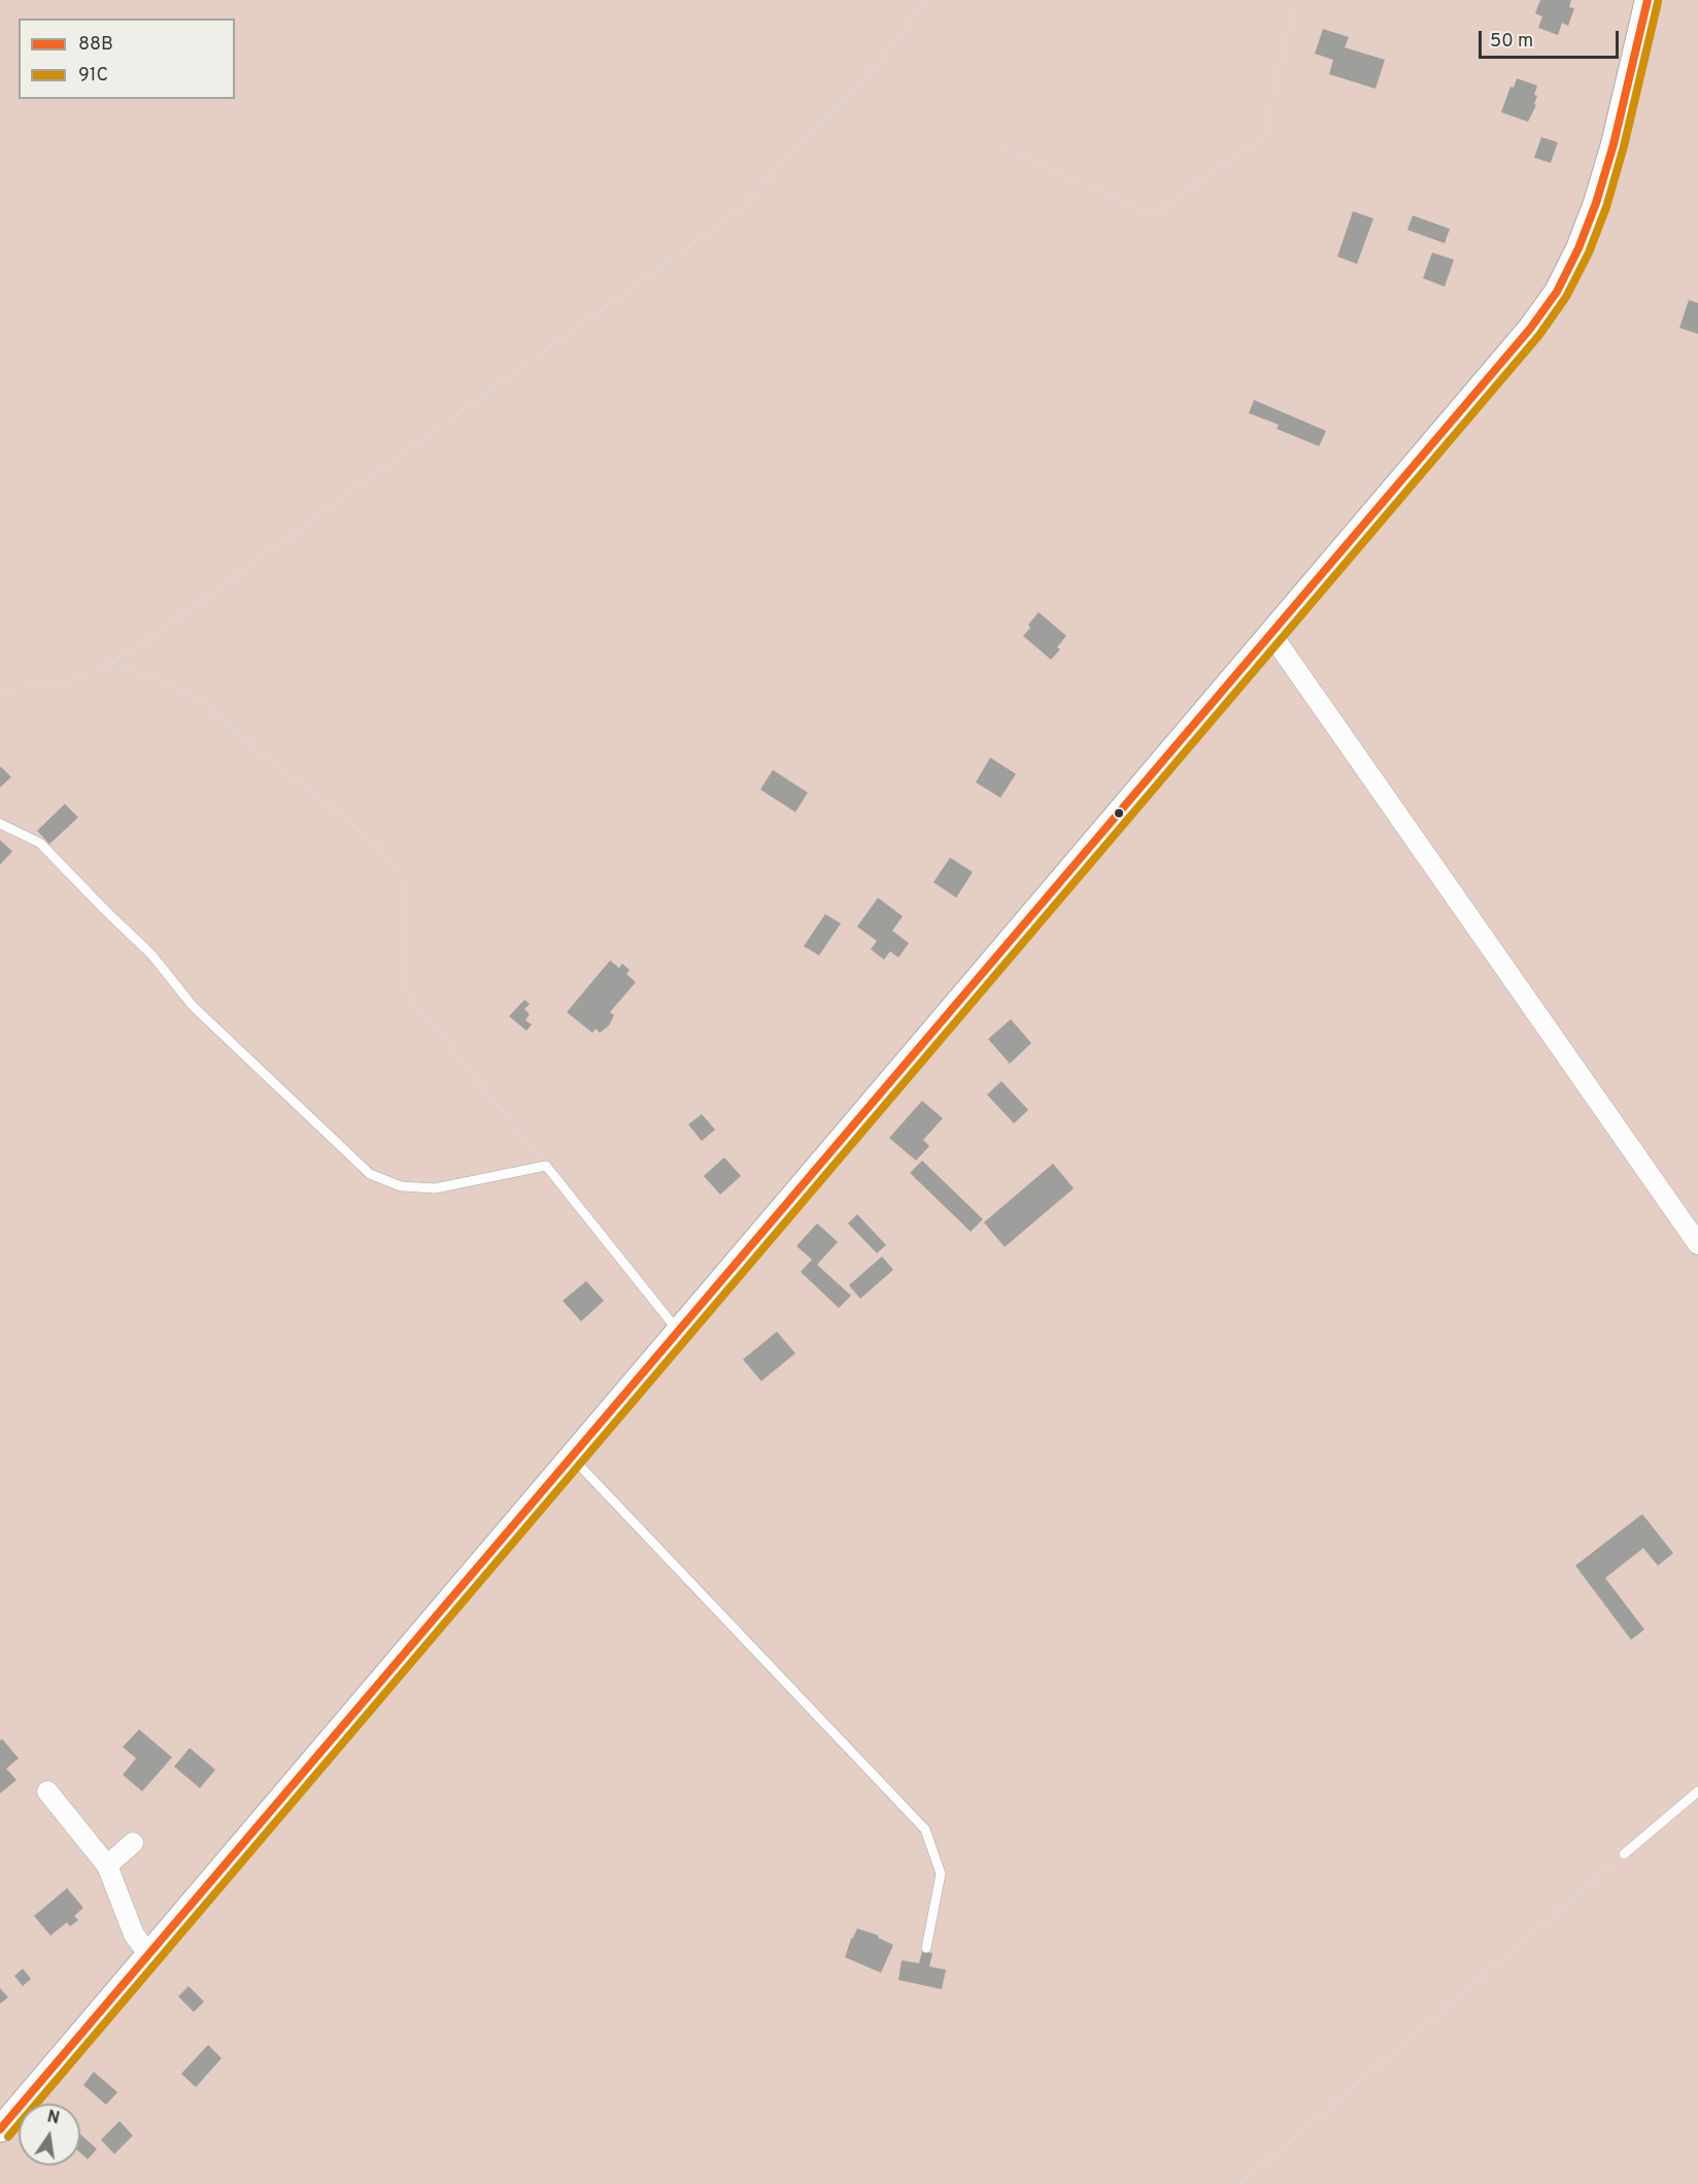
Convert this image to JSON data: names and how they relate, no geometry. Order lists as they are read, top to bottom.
{
  "lines": ["transit line 88B", "transit line 91C"],
  "legend": ["88B", "91C"],
  "scale_bar": "50 m",
  "north": "top"
}
